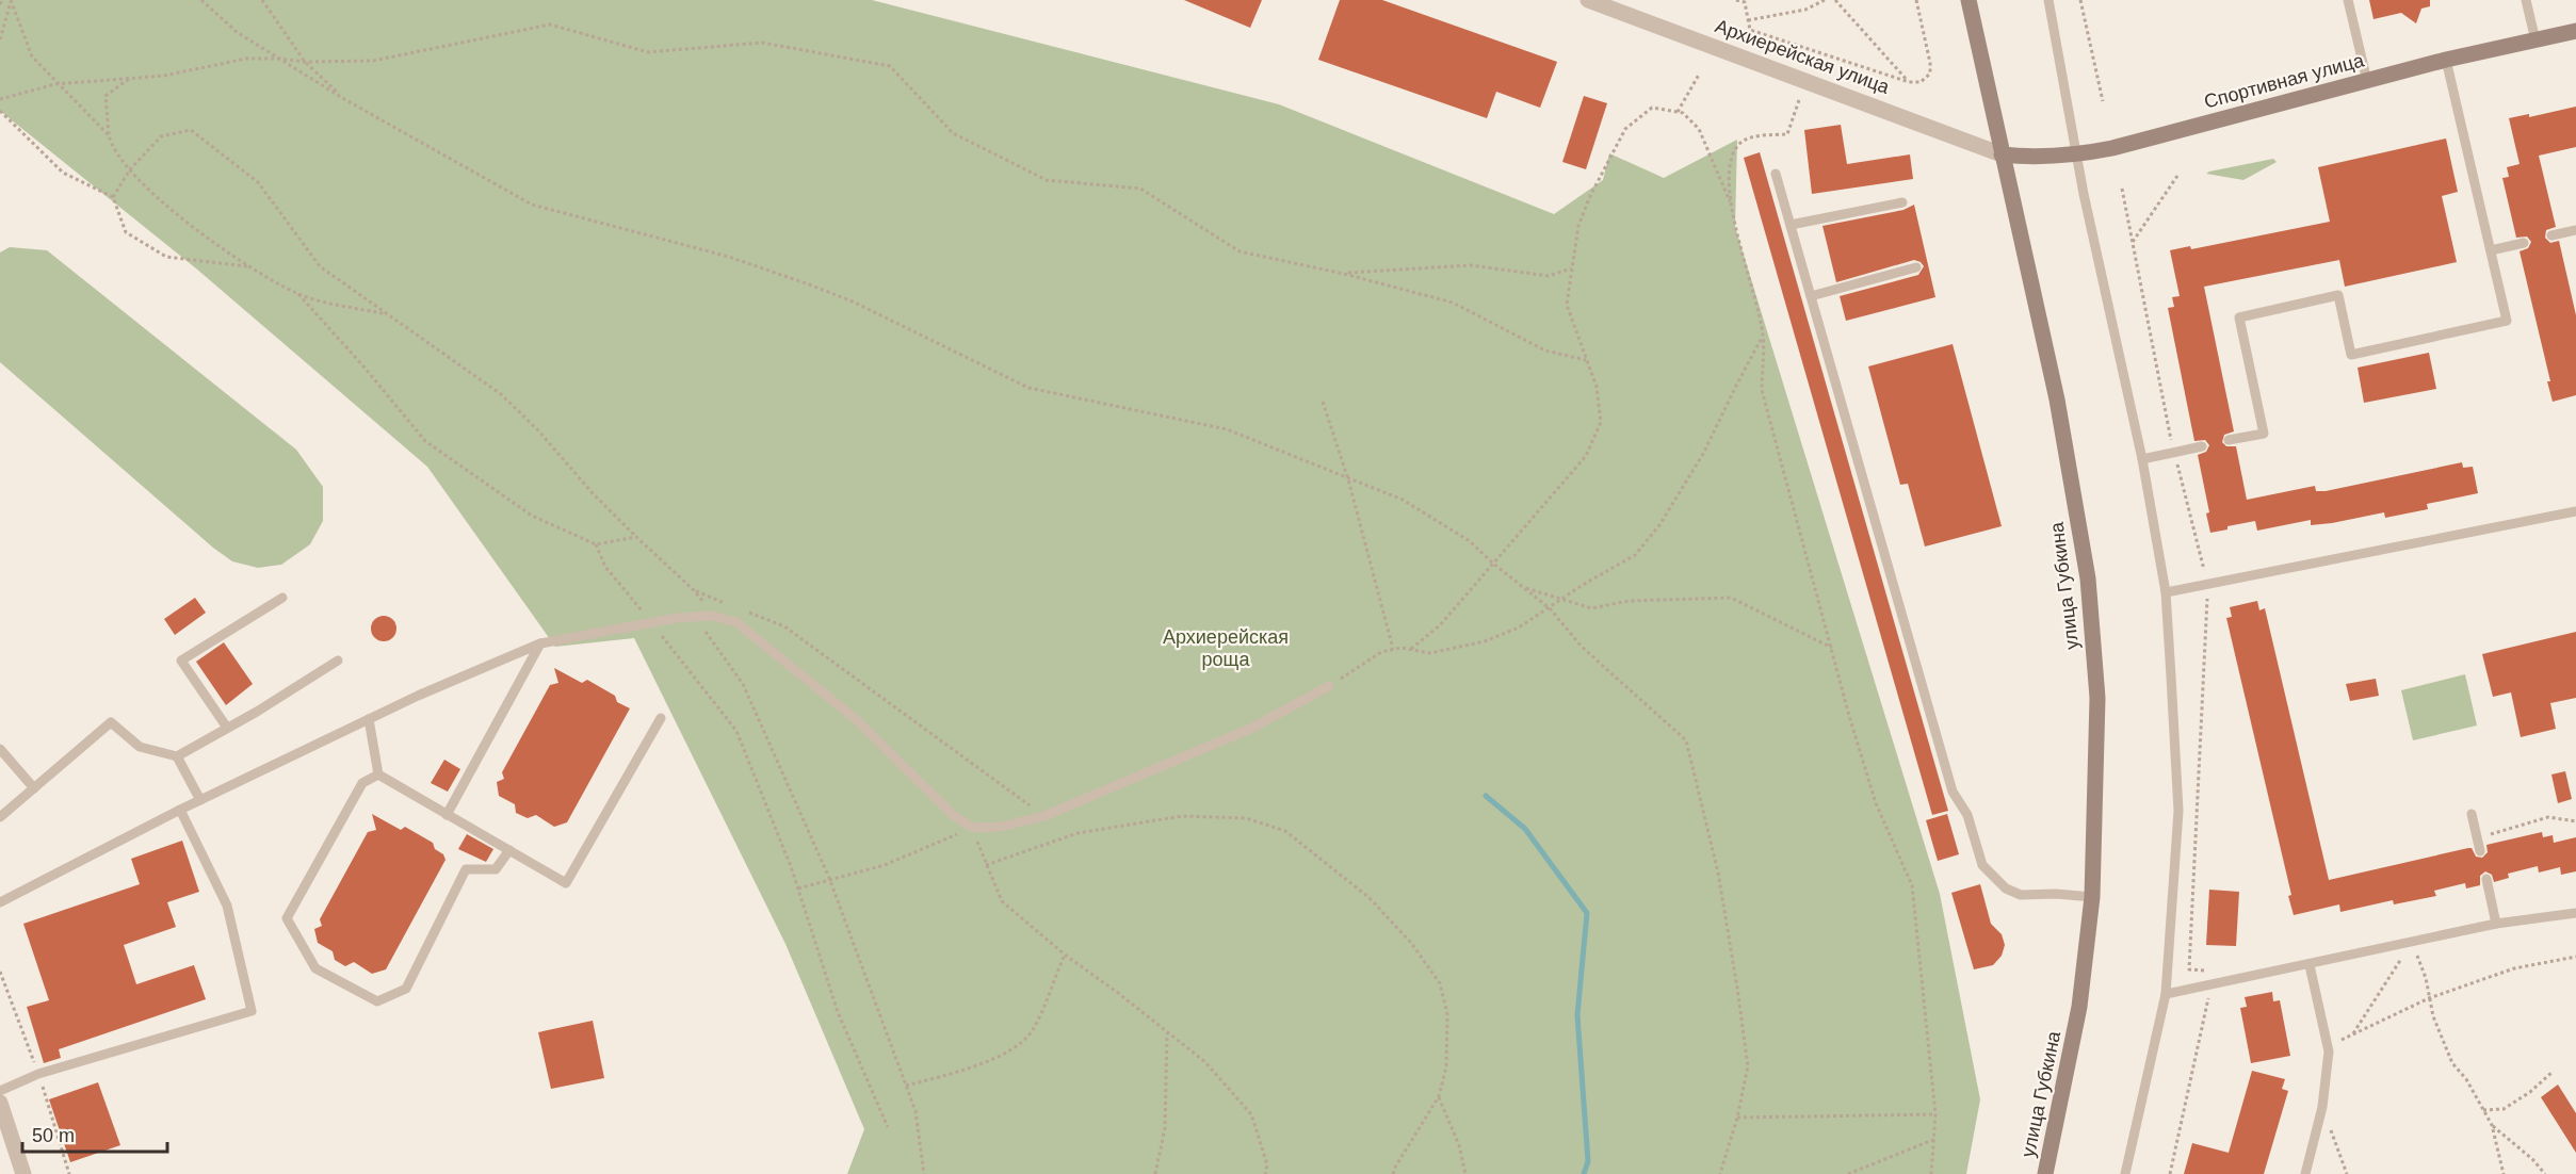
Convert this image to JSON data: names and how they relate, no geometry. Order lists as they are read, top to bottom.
{
  "streets": {
    "main road": ["Спортивная улица", "улица Губкина"],
    "street": ["Архиерейская улица"]
  },
  "crossings": [
    ["Архиерейская улица", "Спортивная улица"],
    ["Архиерейская улица", "улица Губкина"],
    ["Спортивная улица", "улица Губкина"]
  ],
  "parks": ["Архиерейская роща"],
  "scale_bar": "50 m"
}
